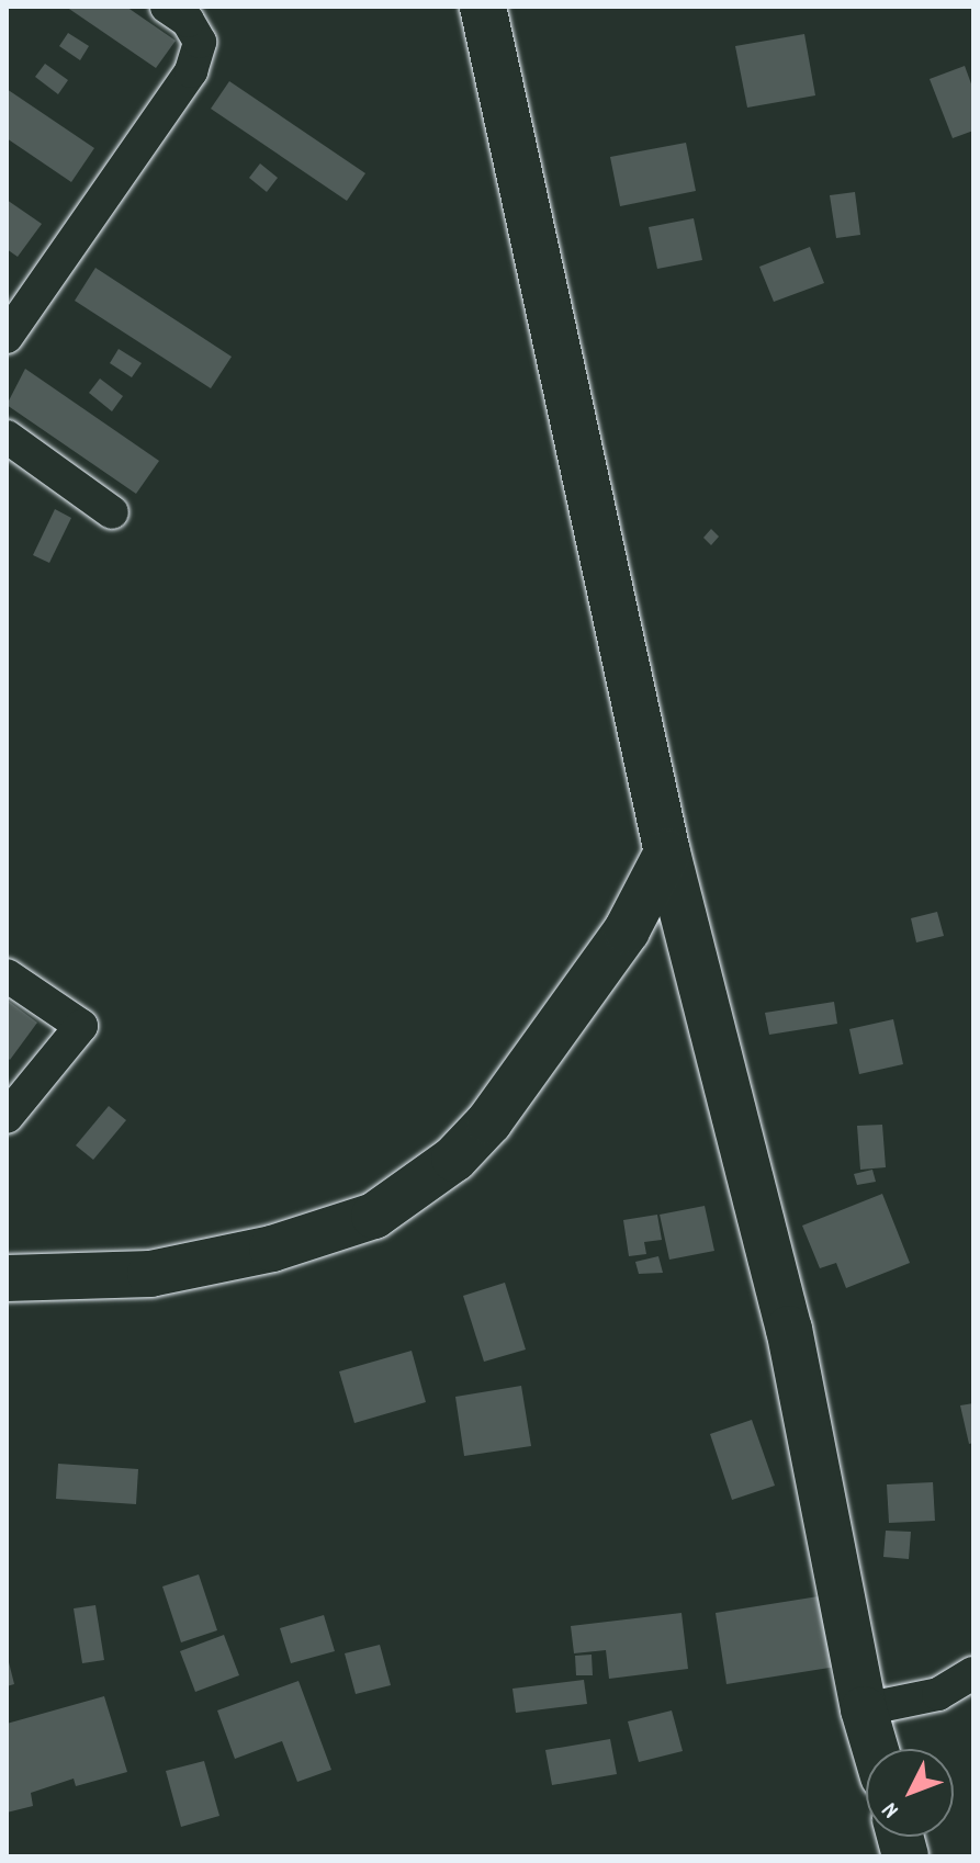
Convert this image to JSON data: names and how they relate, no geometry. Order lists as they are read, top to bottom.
{
  "north": "bottom left"
}
